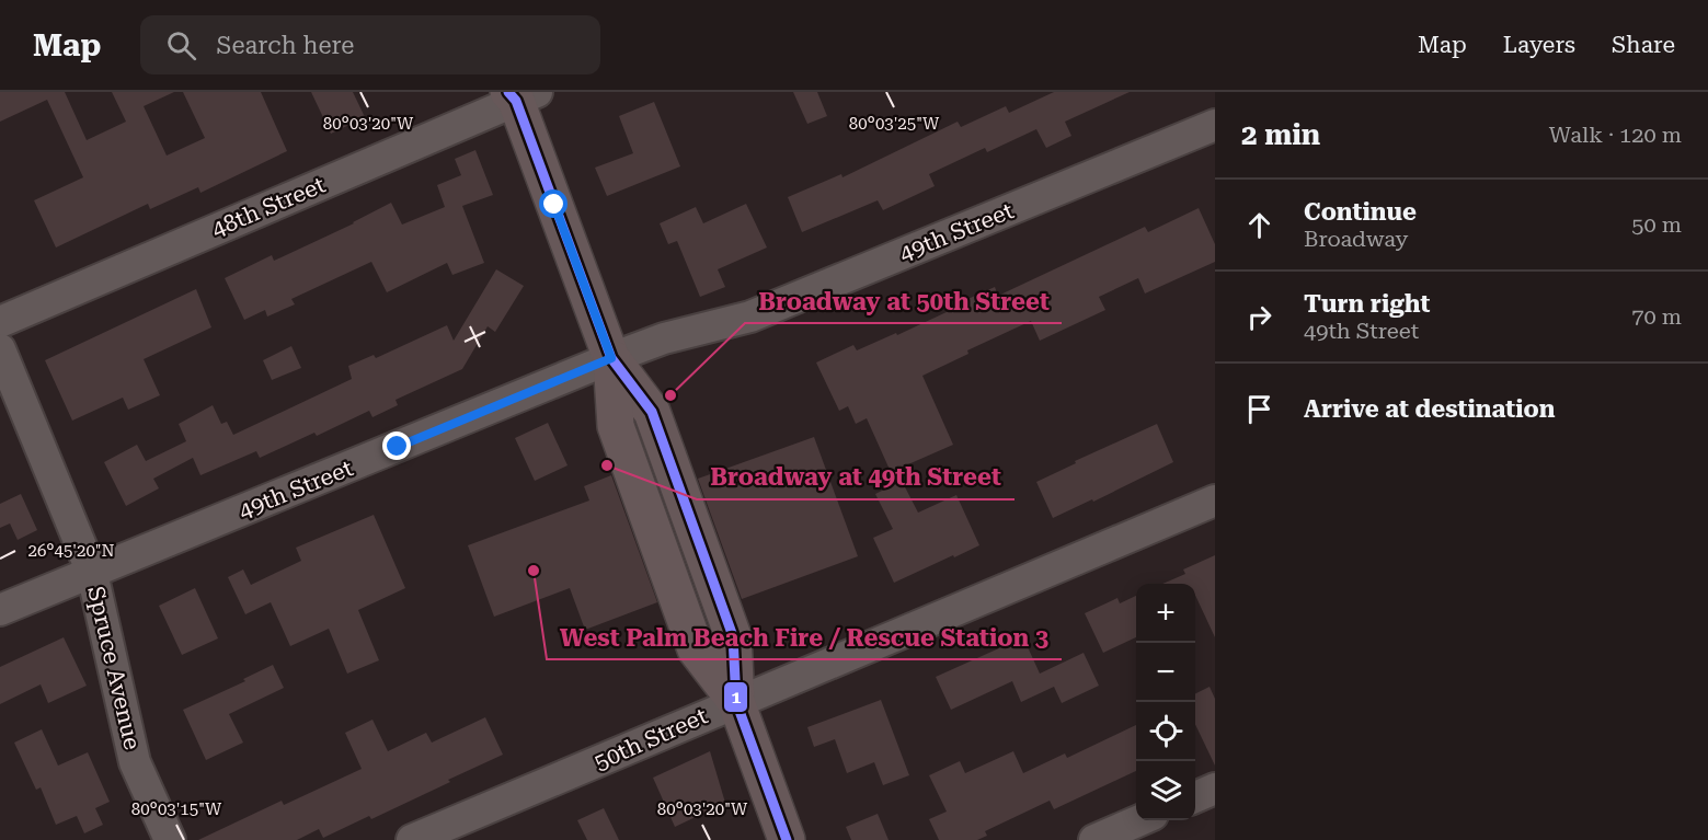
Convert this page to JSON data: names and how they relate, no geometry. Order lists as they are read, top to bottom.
{
  "streets": {
    "street": [
      "48th Street",
      "49th Street",
      "Spruce Avenue",
      "50th Street"
    ]
  },
  "crossings": [
    ["49th Street", "Spruce Avenue"]
  ],
  "places": ["Broadway at 50th Street", "Broadway at 49th Street", "West Palm Beach Fire / Rescue Station 3"],
  "lines": ["transit line 1"],
  "page": {
    "header": "Map",
    "search": "Search here",
    "nav": ["Map", "Layers", "Share"],
    "heading": ["2 min", "Walk · 120 m"],
    "list": [
      ["Continue", "Broadway", "50 m"],
      ["Turn right", "49th Street", "70 m"],
      "Arrive at destination"
    ],
    "map_buttons": ["+", "−"]
  },
  "coordinates": [
    "80°03'20\"W",
    "80°03'25\"W",
    "26°45'20\"N",
    "80°03'15\"W"
  ]
}
